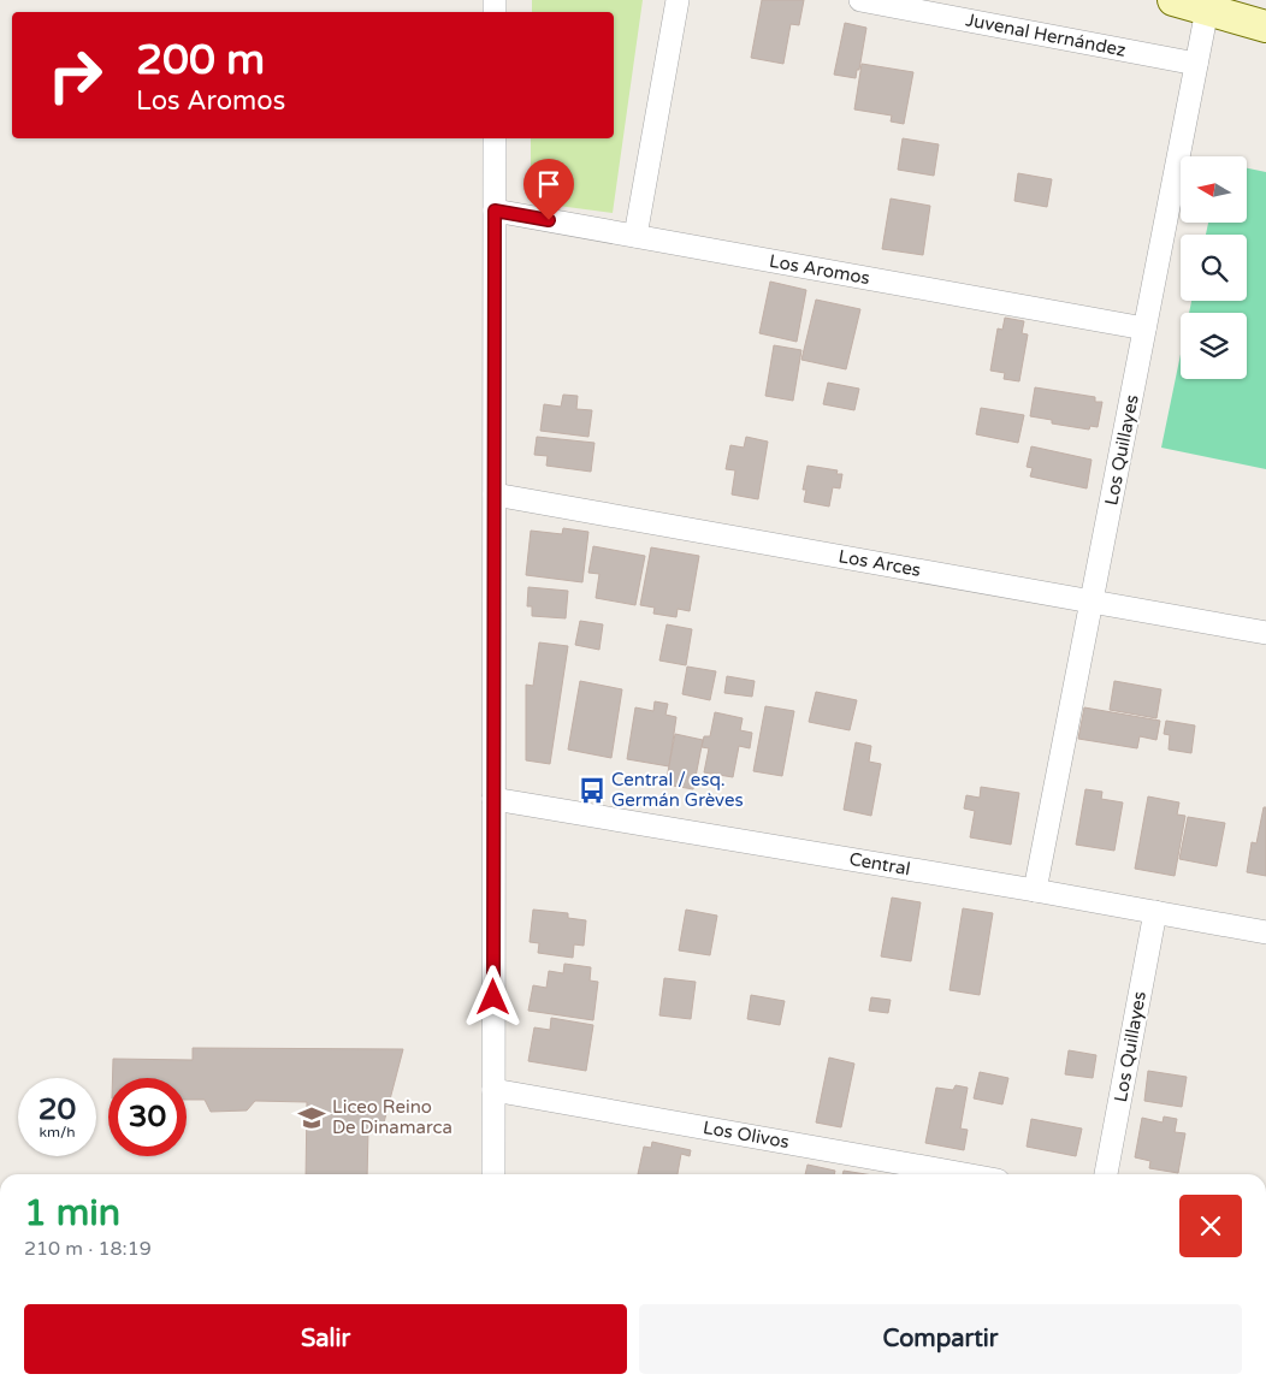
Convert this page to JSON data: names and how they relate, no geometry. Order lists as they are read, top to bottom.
{
  "streets": {
    "street": [
      "Juvenal Hernández",
      "Los Aromos",
      "Los Quillayes",
      "Los Arces",
      "Central",
      "Los Olivos"
    ]
  },
  "crossings": [
    ["Juvenal Hernández", "Los Quillayes"],
    ["Los Aromos", "Los Quillayes"],
    ["Los Quillayes", "Los Arces"],
    ["Los Quillayes", "Central"]
  ],
  "places": {
    "bus stop": ["Central / esq. Germán Grèves"],
    "school or university": ["Liceo Reino De Dinamarca"]
  },
  "north": "left",
  "page": {
    "turn": ["200 m", "Los Aromos"],
    "speed": "20 km/h",
    "limit": "30",
    "heading": ["1 min", "210 m · 18:19"],
    "buttons": ["Salir", "Compartir"]
  }
}
